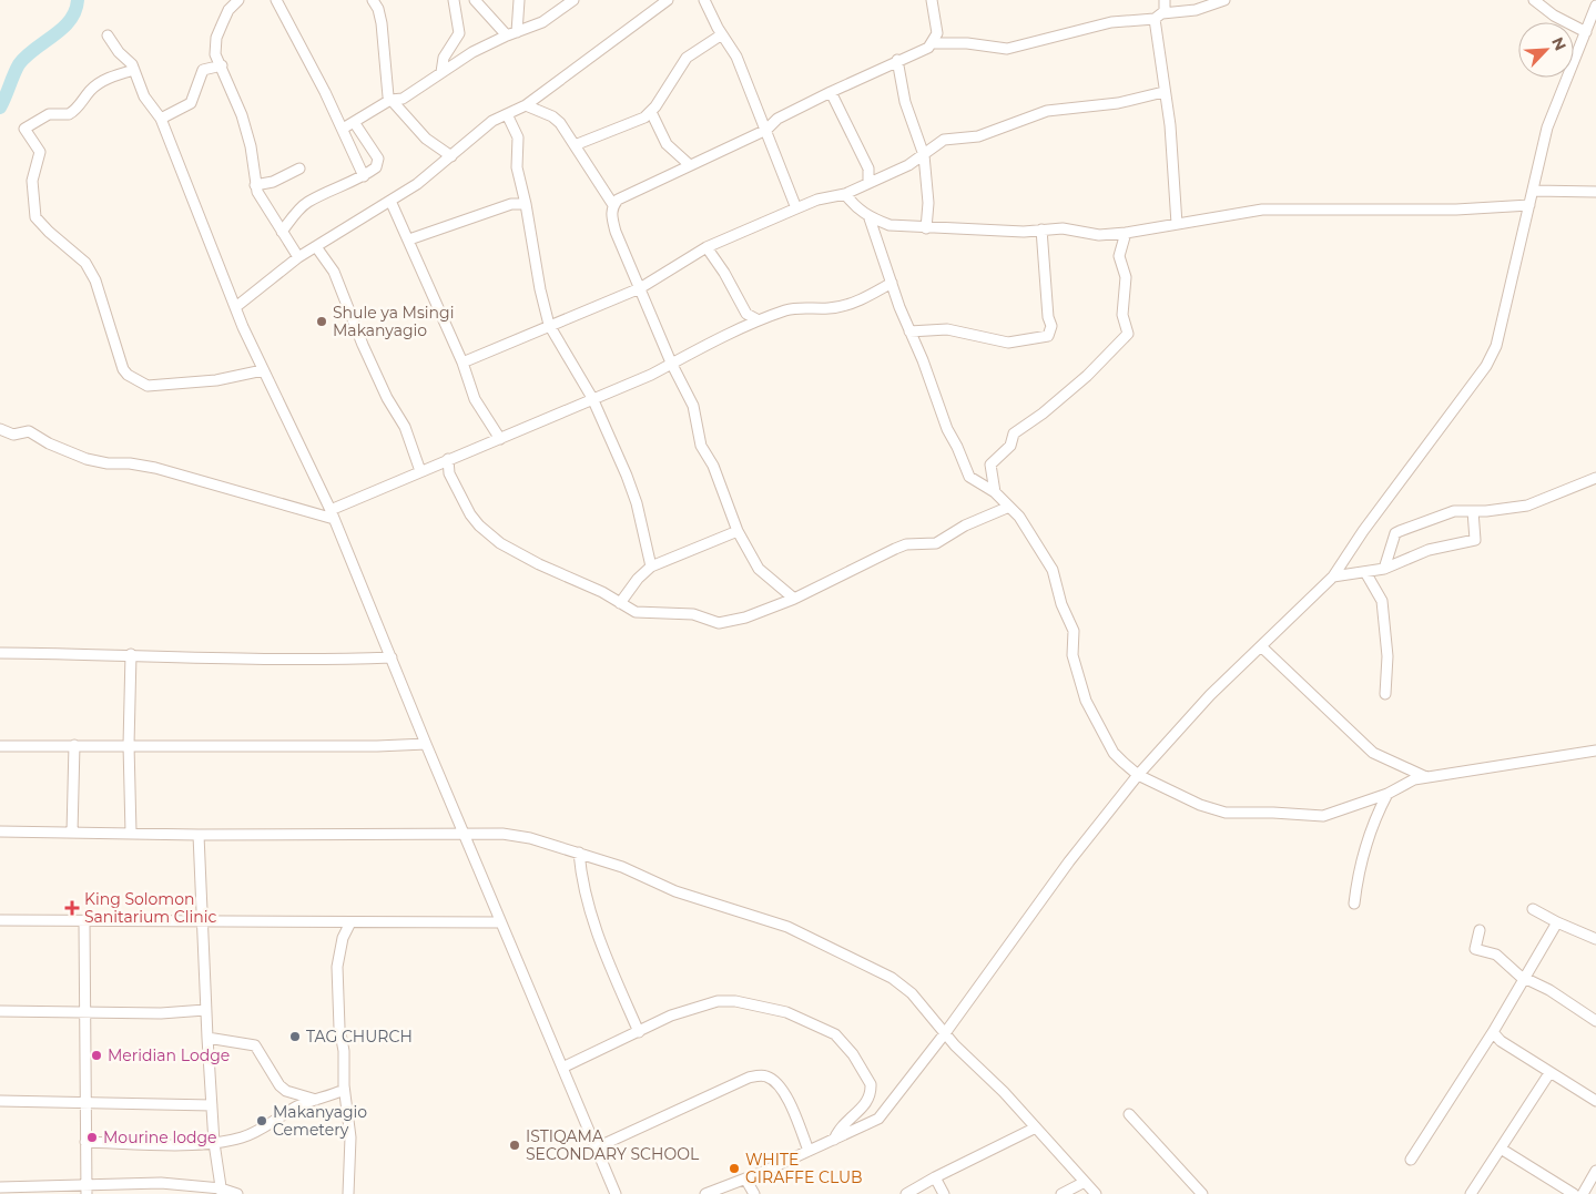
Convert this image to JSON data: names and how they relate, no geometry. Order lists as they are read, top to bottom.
{
  "places": {
    "other": [
      "Shule ya Msingi Makanyagio",
      "TAG CHURCH",
      "Meridian Lodge",
      "Makanyagio Cemetery",
      "Mourine lodge",
      "ISTIQAMA SECONDARY SCHOOL",
      "WHITE GIRAFFE CLUB"
    ],
    "health": ["King Solomon Sanitarium Clinic"]
  },
  "north": "top right"
}
